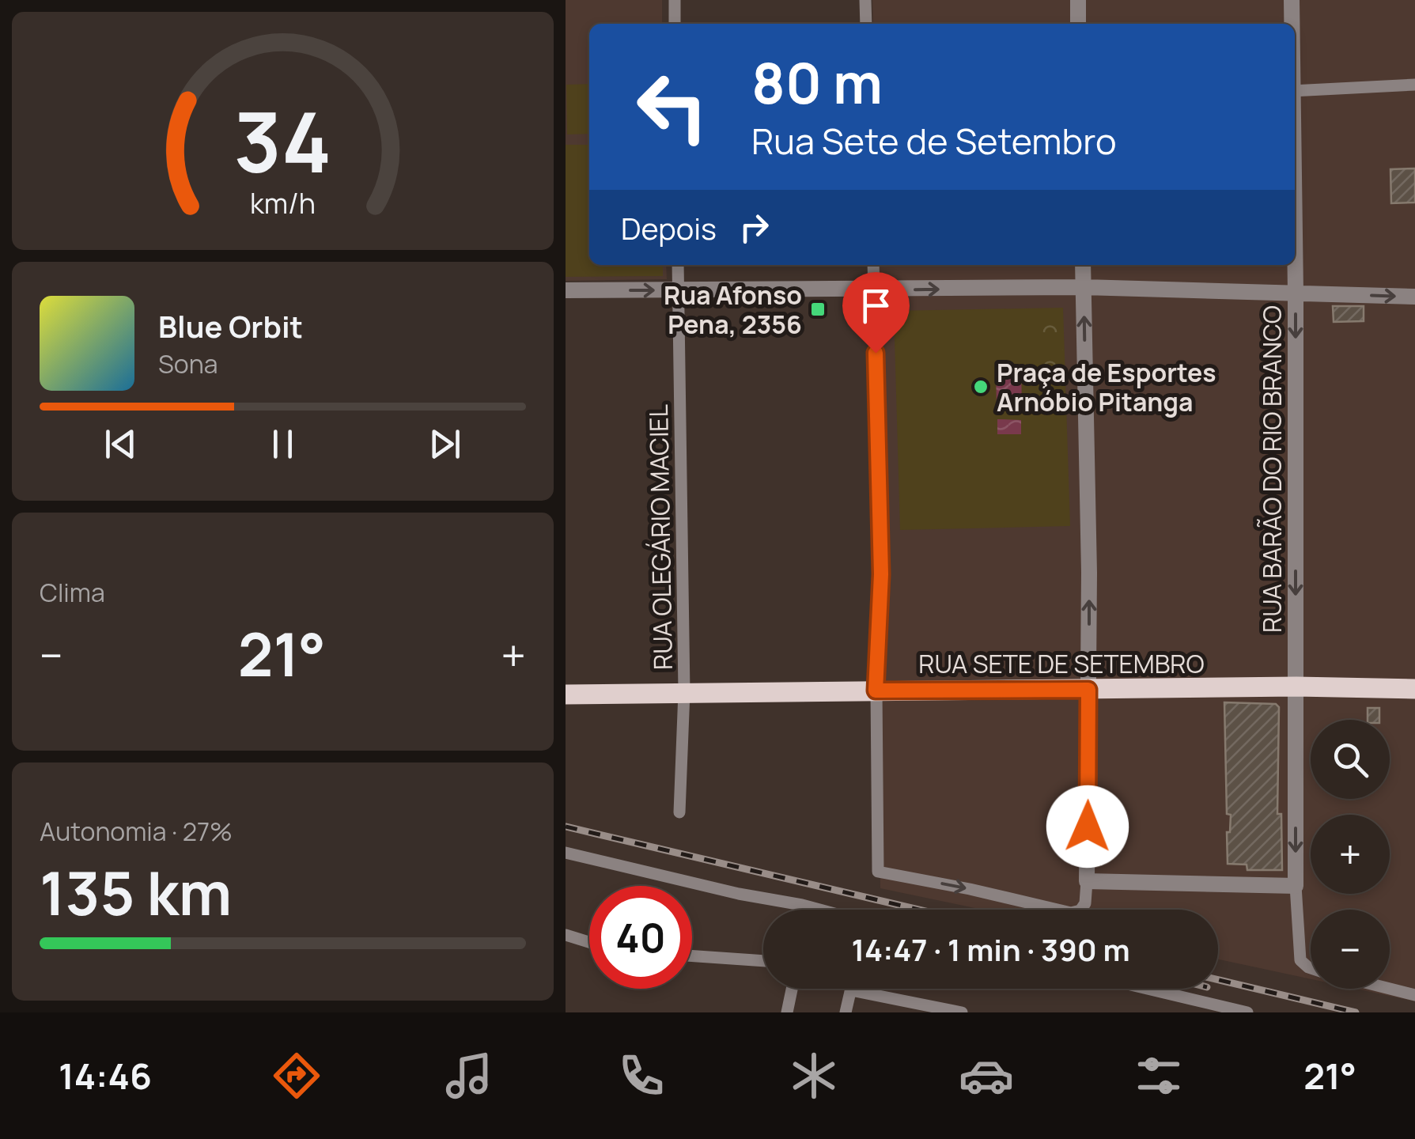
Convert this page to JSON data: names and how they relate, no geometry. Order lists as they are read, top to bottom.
{
  "streets": {
    "main road": ["RUA SETE DE SETEMBRO"],
    "street": ["RUA BARÃO DO RIO BRANCO", "RUA OLEGÁRIO MACIEL"]
  },
  "crossings": [
    ["RUA BARÃO DO RIO BRANCO", "RUA SETE DE SETEMBRO"],
    ["RUA OLEGÁRIO MACIEL", "RUA SETE DE SETEMBRO"]
  ],
  "one_way": ["RUA BARÃO DO RIO BRANCO"],
  "places": {
    "transit": ["Rua Afonso Pena, 2356"],
    "other": ["Praça de Esportes Arnóbio Pitanga"]
  },
  "page": {
    "turn": ["80 m", "Rua Sete de Setembro"],
    "then": "Depois",
    "song": ["Blue Orbit", "Sona"],
    "tile": [
      "Clima",
      ["Autonomia · 27%", "135 km"]
    ],
    "heat": ["−", "21°", "+"],
    "map_buttons": ["+", "−"],
    "limit": "40",
    "trip": "14:47 · 1 min · 390 m",
    "tabs": ["14:46", "21°"],
    "gauge": ["34", "km/h"]
  }
}
